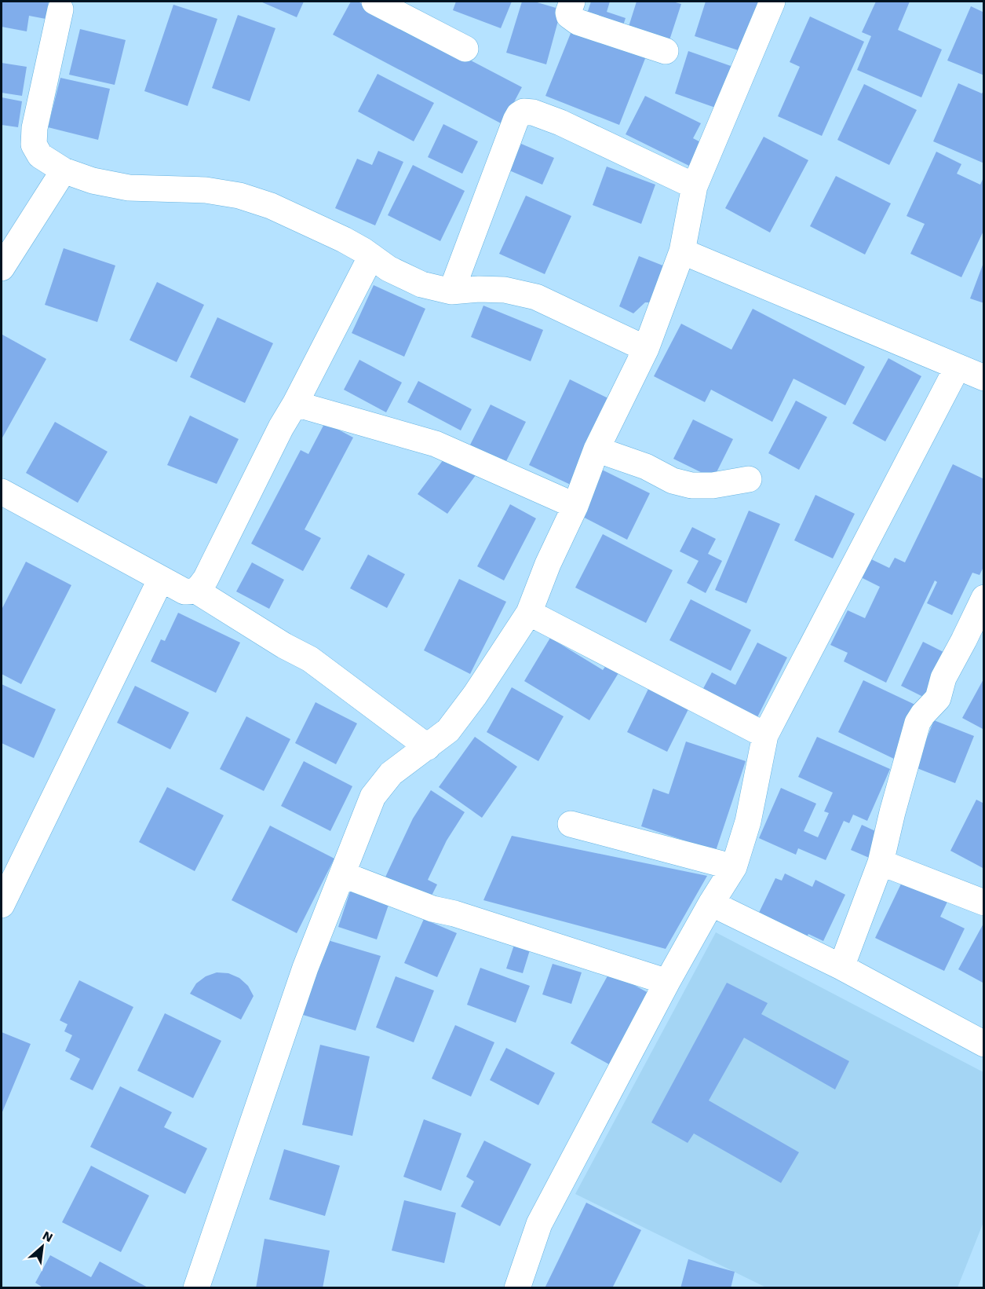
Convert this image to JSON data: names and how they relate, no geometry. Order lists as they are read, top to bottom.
{
  "north": "top right"
}
